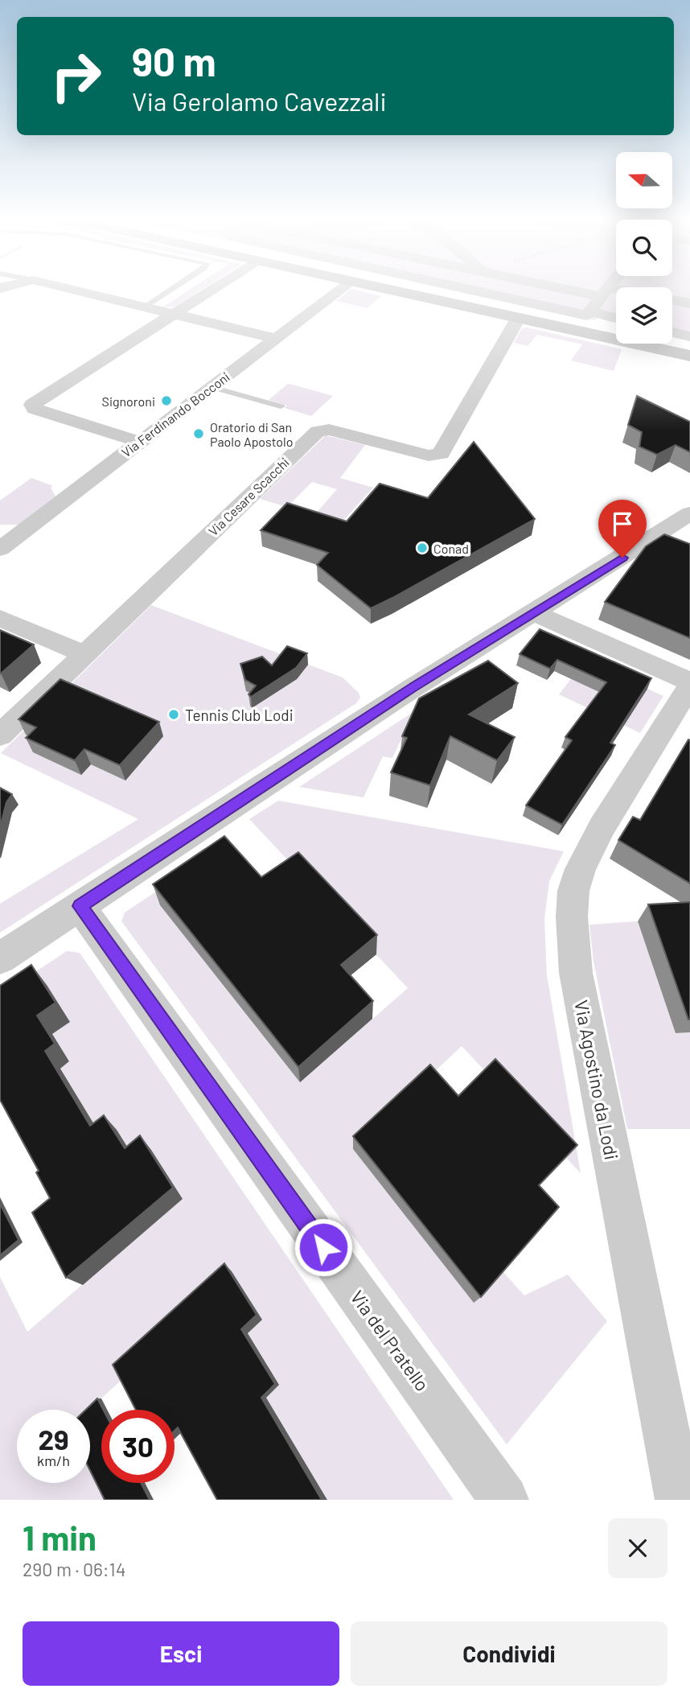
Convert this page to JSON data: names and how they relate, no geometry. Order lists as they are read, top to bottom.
{
  "streets": {
    "street": [
      "Via Ferdinando Bocconi",
      "Via Cesare Scacchi",
      "Via Agostino da Lodi",
      "Via del Pratello"
    ]
  },
  "places": [
    "Signoroni",
    "Oratorio di San Paolo Apostolo",
    "Conad",
    "Tennis Club Lodi"
  ],
  "north": "left",
  "page": {
    "turn": ["90 m", "Via Gerolamo Cavezzali"],
    "speed": "29 km/h",
    "limit": "30",
    "heading": ["1 min", "290 m · 06:14"],
    "buttons": ["Esci", "Condividi"]
  }
}
